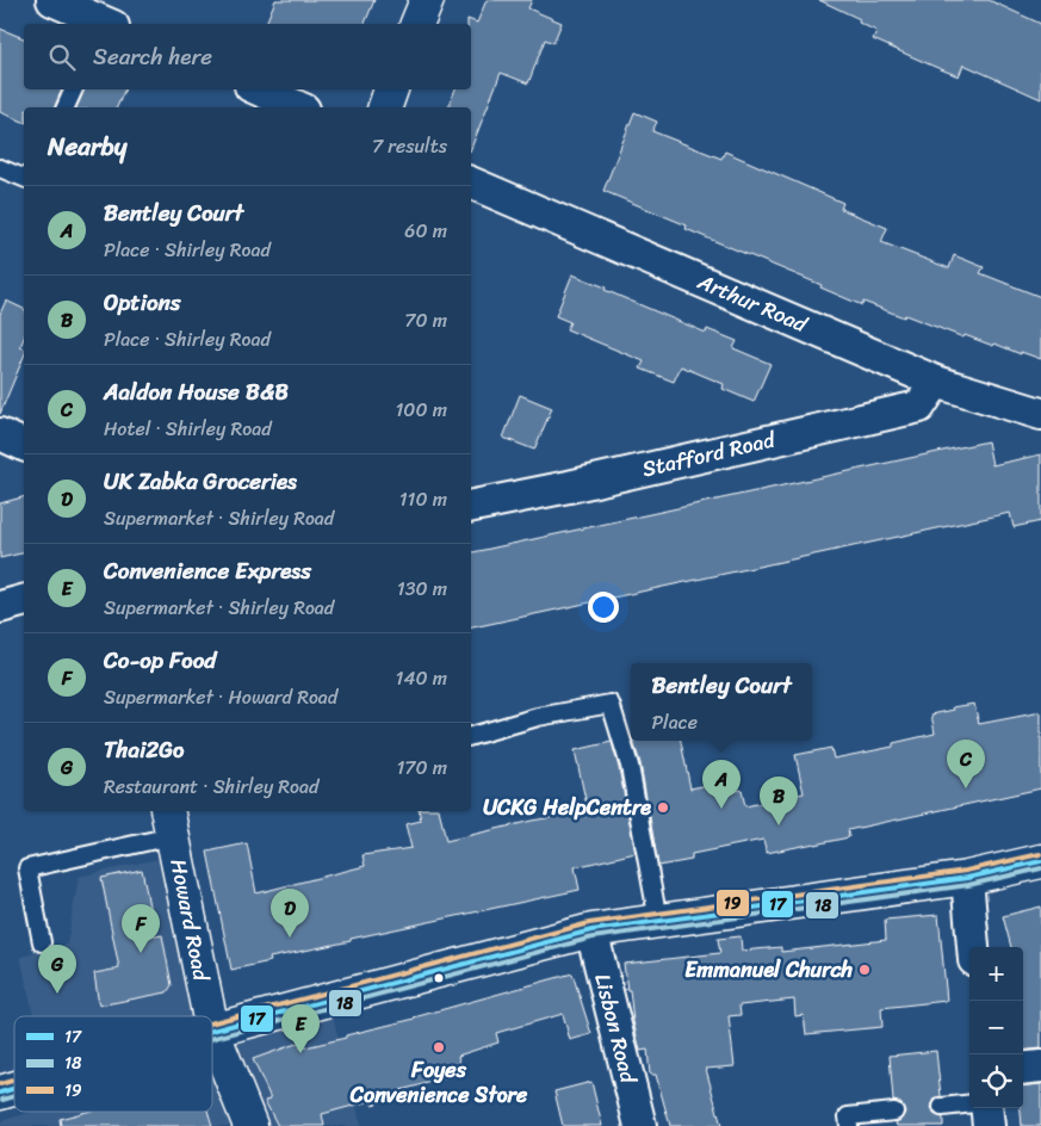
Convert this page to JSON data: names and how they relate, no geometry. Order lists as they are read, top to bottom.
{
  "streets": {
    "main road": ["Howard Road"],
    "street": ["Arthur Road", "Stafford Road", "Lisbon Road"]
  },
  "crossings": [
    ["Arthur Road", "Stafford Road"]
  ],
  "places": ["UCKG HelpCentre", "Emmanuel Church", "Foyes Convenience Store"],
  "lines": ["transit line 19", "transit line 17", "transit line 18"],
  "legend": ["17", "18", "19"],
  "page": {
    "search": "Search here",
    "heading": ["Nearby", "7 results"],
    "list": [
      {
        "mark": "A",
        "name": "Bentley Court",
        "note": "Place · Shirley Road",
        "value": "60 m"
      },
      {
        "mark": "B",
        "name": "Options",
        "note": "Place · Shirley Road",
        "value": "70 m"
      },
      {
        "mark": "C",
        "name": "Aaldon House B&B",
        "note": "Hotel · Shirley Road",
        "value": "100 m"
      },
      {
        "mark": "D",
        "name": "UK Zabka Groceries",
        "note": "Supermarket · Shirley Road",
        "value": "110 m"
      },
      {
        "mark": "E",
        "name": "Convenience Express",
        "note": "Supermarket · Shirley Road",
        "value": "130 m"
      },
      {
        "mark": "F",
        "name": "Co-op Food",
        "note": "Supermarket · Howard Road",
        "value": "140 m"
      },
      {
        "mark": "G",
        "name": "Thai2Go",
        "note": "Restaurant · Shirley Road",
        "value": "170 m"
      }
    ],
    "popup": ["Bentley Court", "Place"],
    "pins": [
      "C",
      "A",
      "B",
      "D",
      "F",
      "G",
      "E"
    ],
    "map_buttons": ["+", "−"]
  }
}
